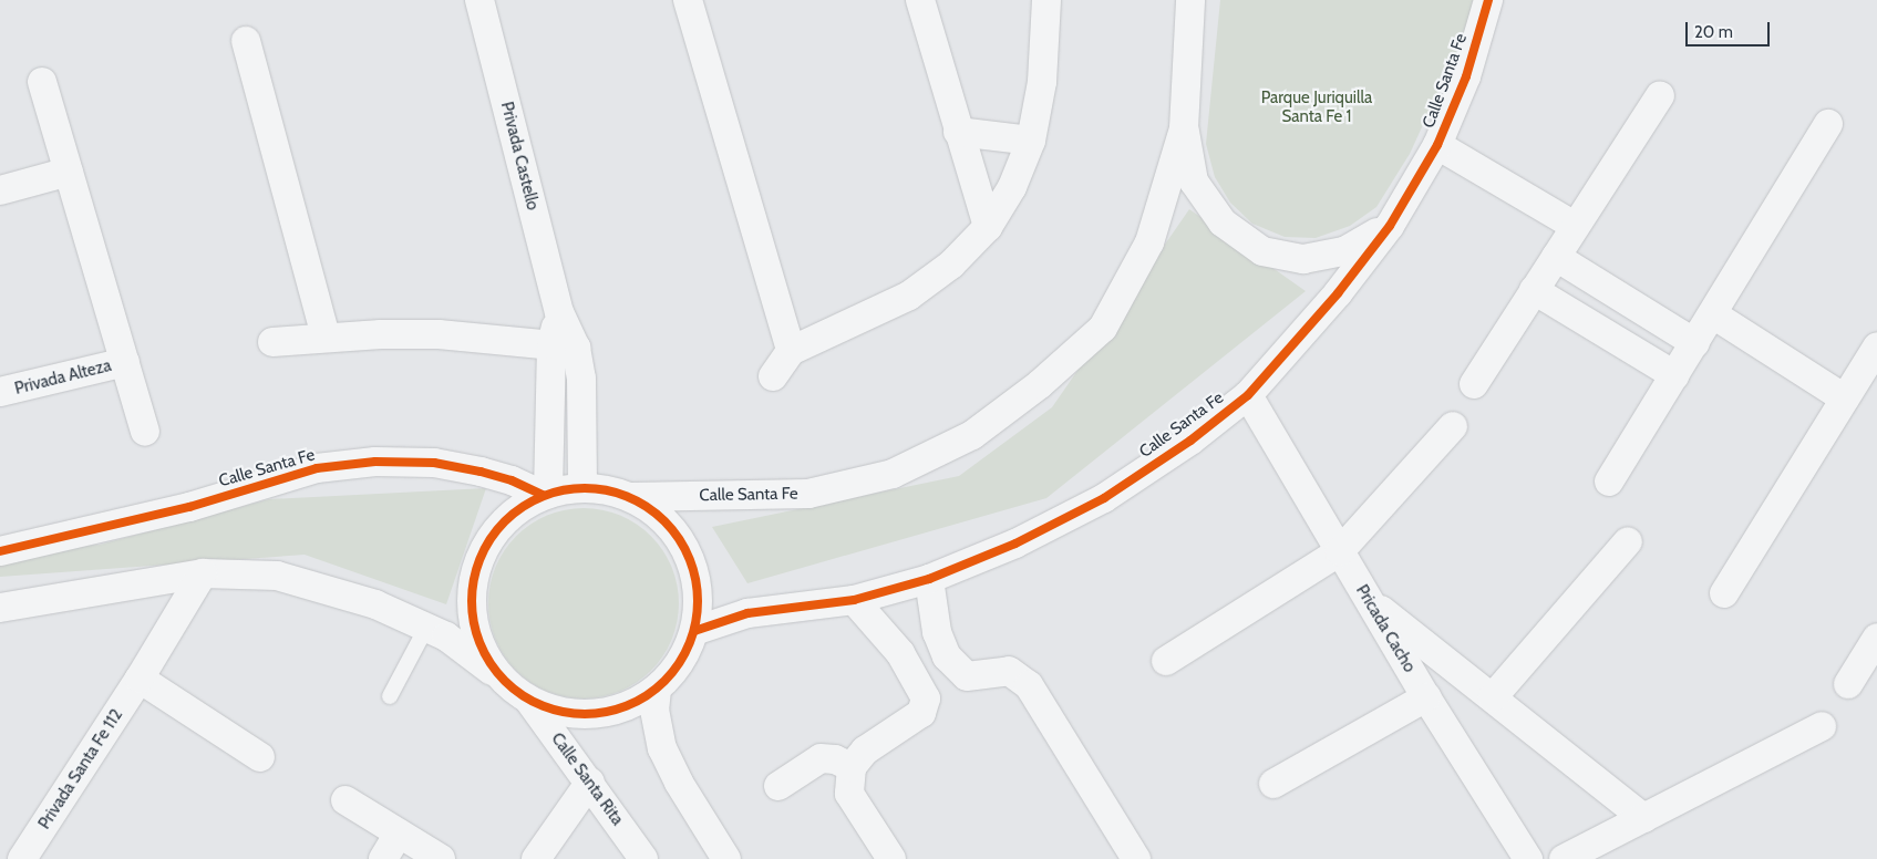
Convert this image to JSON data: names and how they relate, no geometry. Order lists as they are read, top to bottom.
{
  "streets": {
    "street": [
      "Calle Santa Fe",
      "Privada Castello",
      "Privada Alteza",
      "Pricada Cacho",
      "Privada Santa Fe 112",
      "Calle Santa Rita"
    ]
  },
  "crossings": [
    ["Calle Santa Fe", "Pricada Cacho"]
  ],
  "parks": ["Parque Juriquilla Santa Fe 1"],
  "scale_bar": "20 m"
}
